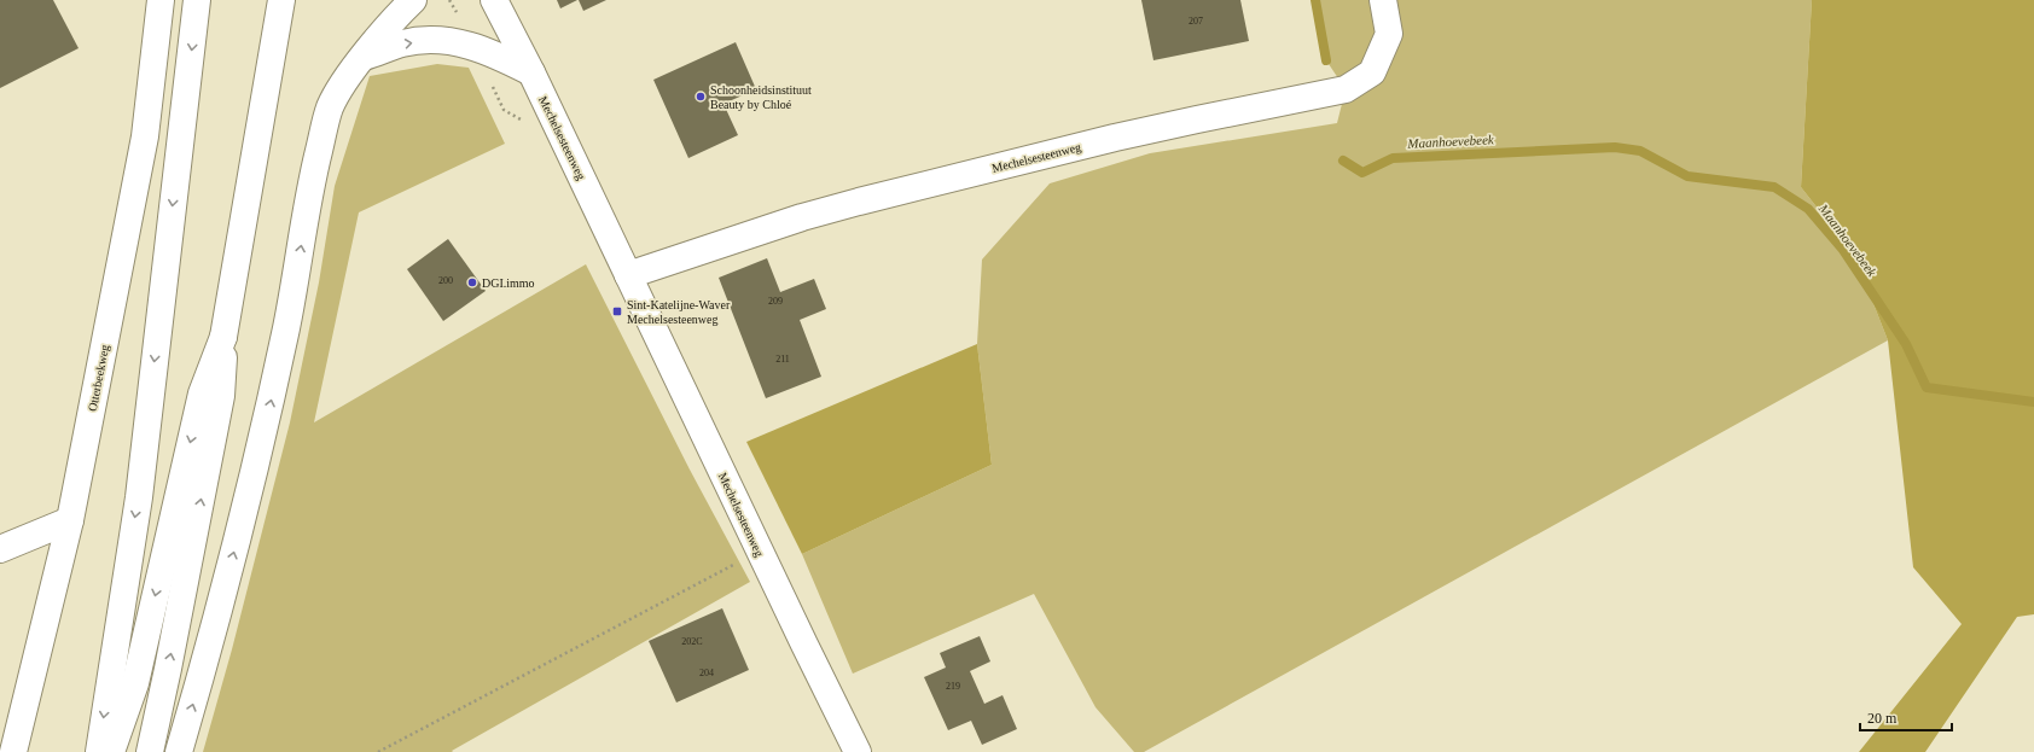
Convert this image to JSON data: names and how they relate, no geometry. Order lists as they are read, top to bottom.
{
  "streets": {
    "main road": ["Mechelsesteenweg", "Otterbeekweg"]
  },
  "water": ["Maanhoevebeek"],
  "places": {
    "other": ["Schoonheidsinstituut Beauty by Chloé", "DGI.immo"],
    "transit": ["Sint-Katelijne-Waver Mechelsesteenweg"]
  },
  "house_numbers": [
    "207",
    "200",
    "209",
    "211",
    "202C",
    "204",
    "219"
  ],
  "scale_bar": "20 m"
}
